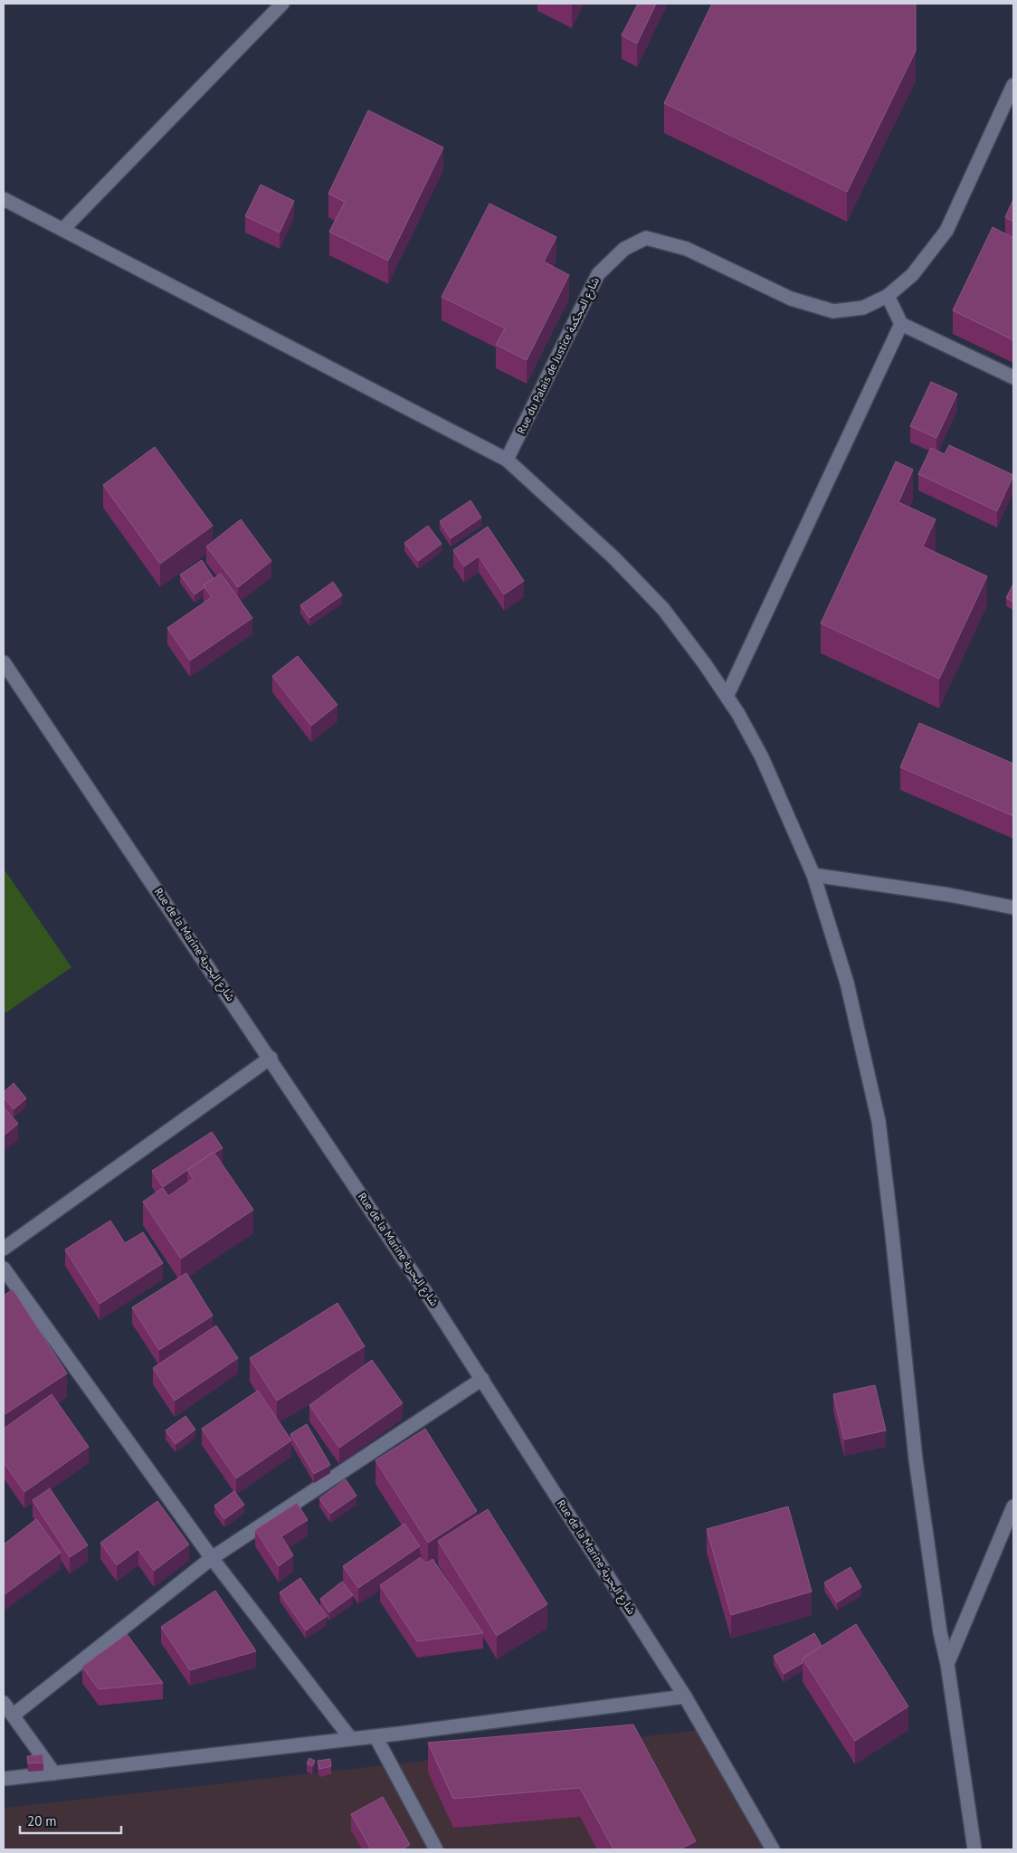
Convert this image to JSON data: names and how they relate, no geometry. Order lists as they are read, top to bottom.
{
  "streets": {
    "street": ["Rue du Palais de Justice شارع المحكمة", "Rue de la Marine شارع البحرية"]
  },
  "scale_bar": "20 m"
}
